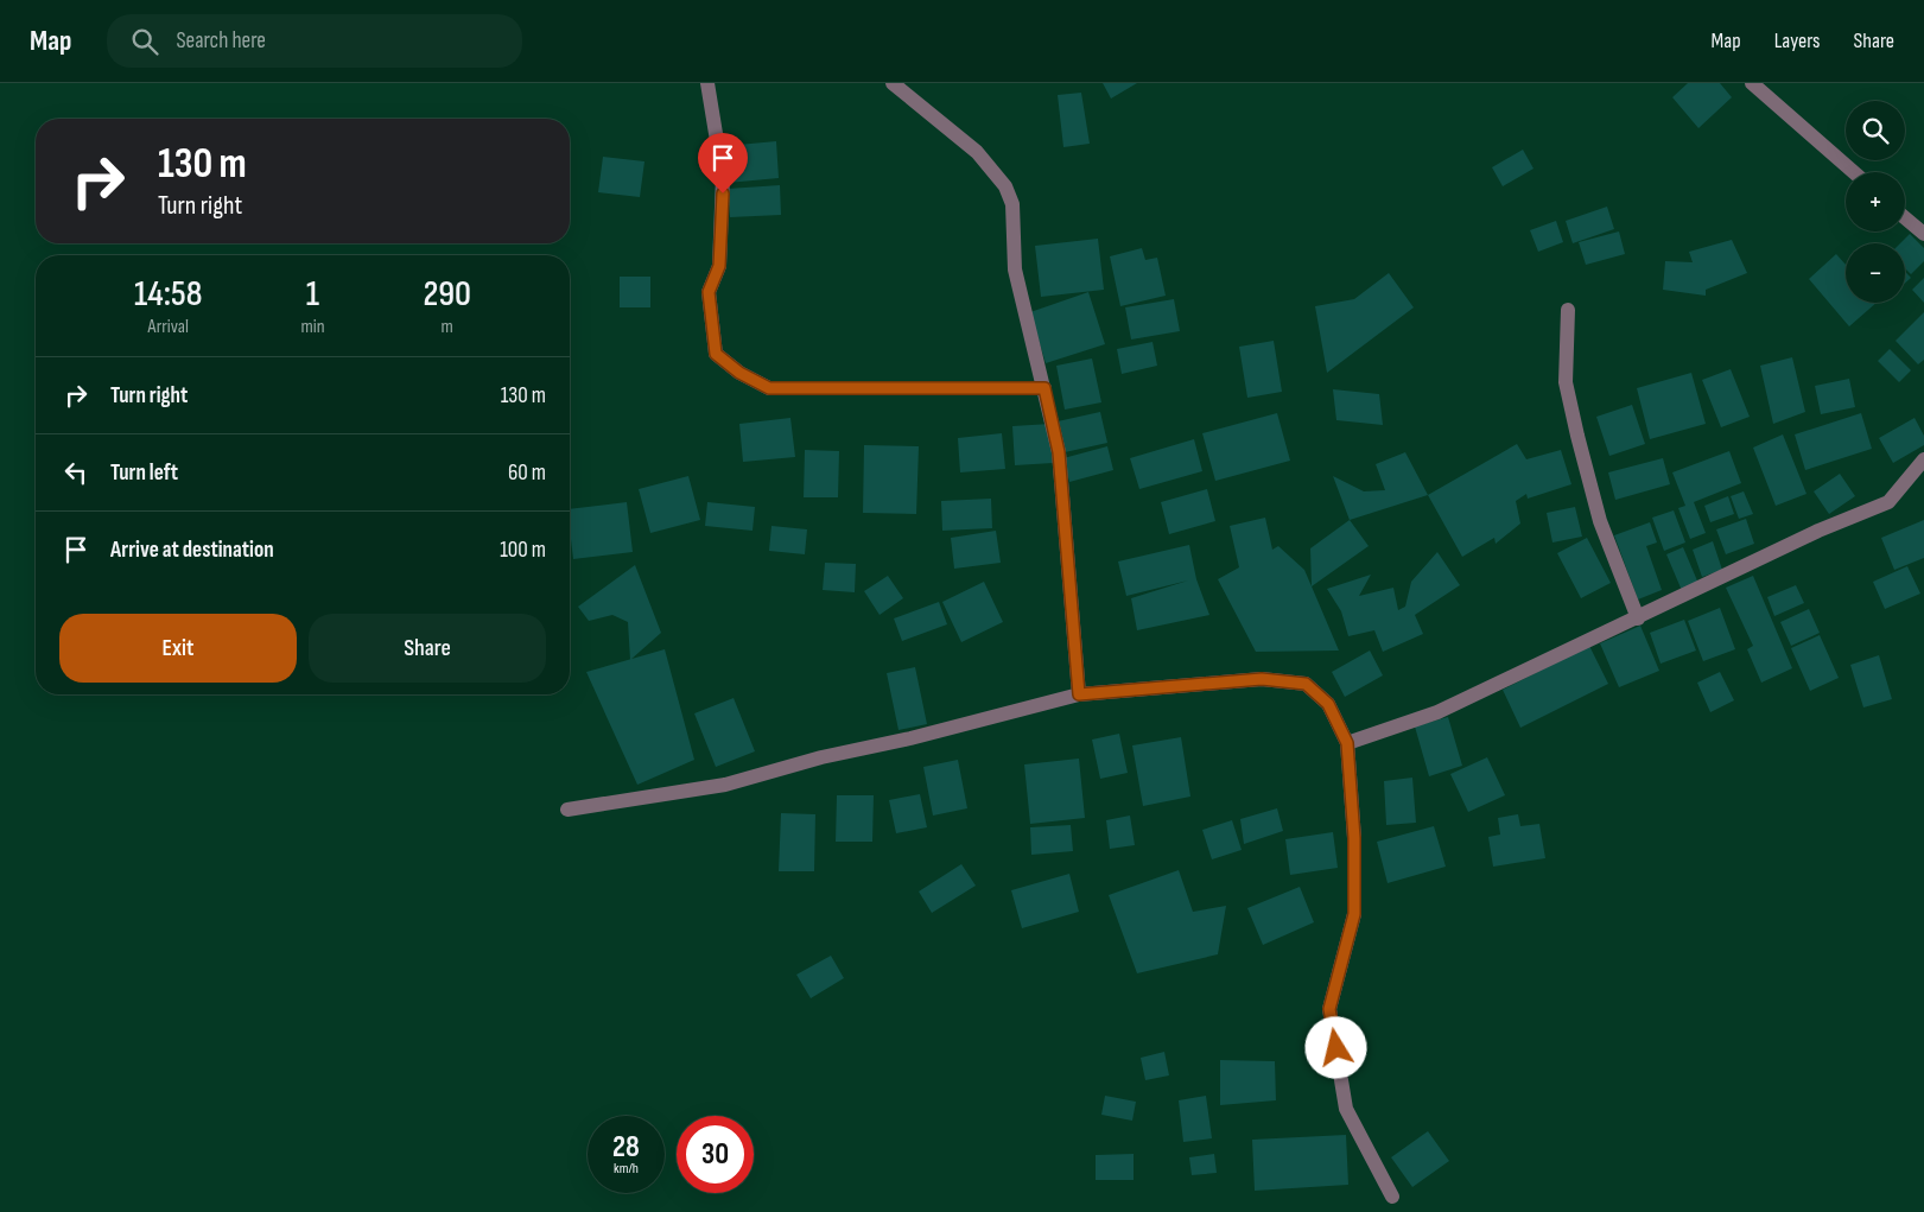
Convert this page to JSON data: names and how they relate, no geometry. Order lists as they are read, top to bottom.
{
  "page": {
    "header": "Map",
    "search": "Search here",
    "nav": ["Map", "Layers", "Share"],
    "map_buttons": ["+", "−"],
    "turn": ["130 m", "Turn right"],
    "eta": [
      "14:58",
      "Arrival",
      "1",
      "min",
      "290",
      "m"
    ],
    "list": [
      {
        "name": "Turn right",
        "value": "130 m"
      },
      {
        "name": "Turn left",
        "value": "60 m"
      },
      {
        "name": "Arrive at destination",
        "value": "100 m"
      }
    ],
    "buttons": ["Exit", "Share"],
    "speed": "28 km/h",
    "limit": "30"
  }
}
